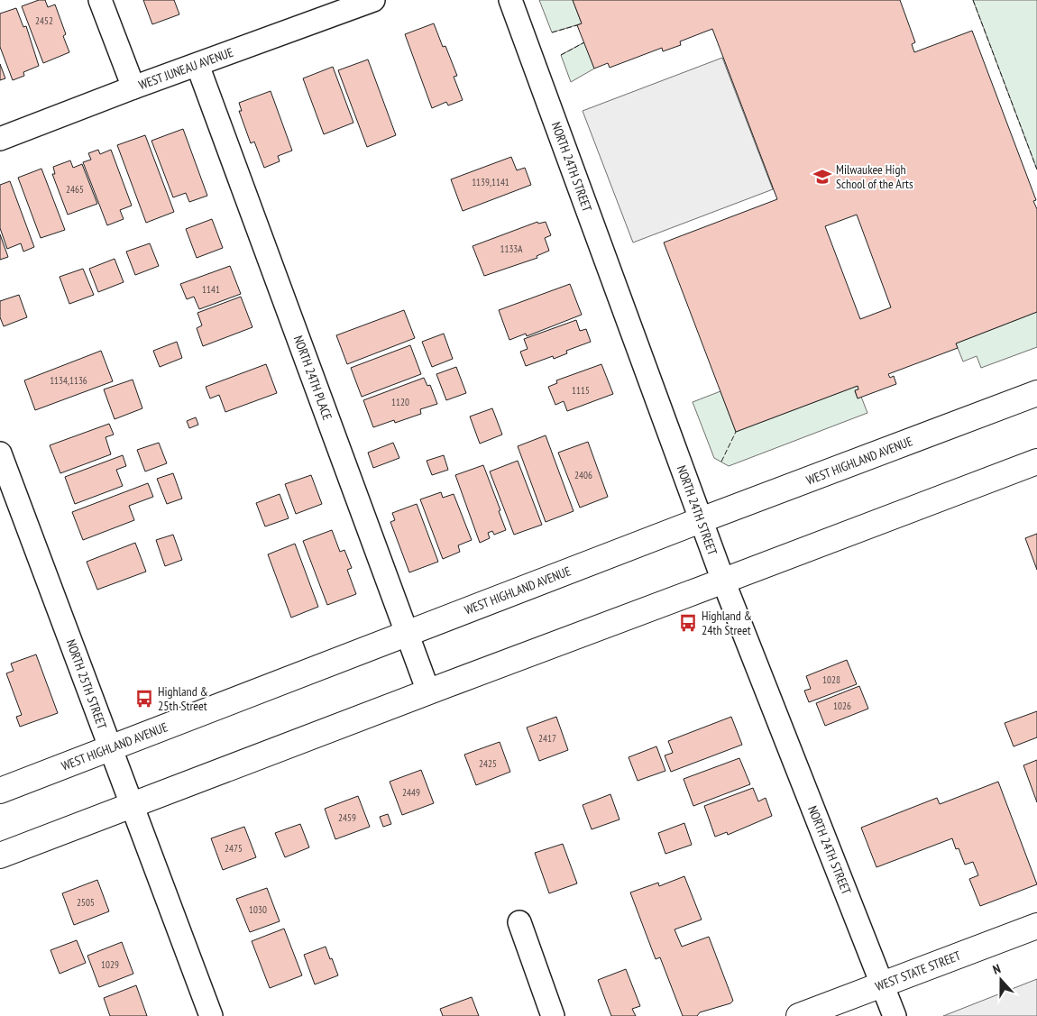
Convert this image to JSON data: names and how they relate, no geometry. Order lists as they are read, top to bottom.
{
  "streets": {
    "main road": ["WEST HIGHLAND AVENUE", "WEST STATE STREET"],
    "street": [
      "WEST JUNEAU AVENUE",
      "NORTH 24TH STREET",
      "NORTH 24TH PLACE",
      "NORTH 25TH STREET"
    ]
  },
  "crossings": [
    ["WEST JUNEAU AVENUE", "NORTH 24TH PLACE"],
    ["NORTH 24TH STREET", "WEST HIGHLAND AVENUE"],
    ["NORTH 24TH STREET", "WEST STATE STREET"],
    ["NORTH 24TH PLACE", "WEST HIGHLAND AVENUE"],
    ["WEST HIGHLAND AVENUE", "NORTH 25TH STREET"]
  ],
  "places": {
    "school or university": ["Milwaukee High School of the Arts"],
    "bus stop": ["Highland & 24th Street", "Highland & 25th Street"]
  },
  "house_numbers": [
    "2452",
    "1139,1141",
    "2465",
    "1133A",
    "1141",
    "1134,1136",
    "1115",
    "1120",
    "2406",
    "1028",
    "1026",
    "2417",
    "2425",
    "2449",
    "2459",
    "2475",
    "2505",
    "1030",
    "1029"
  ],
  "north": "top"
}
